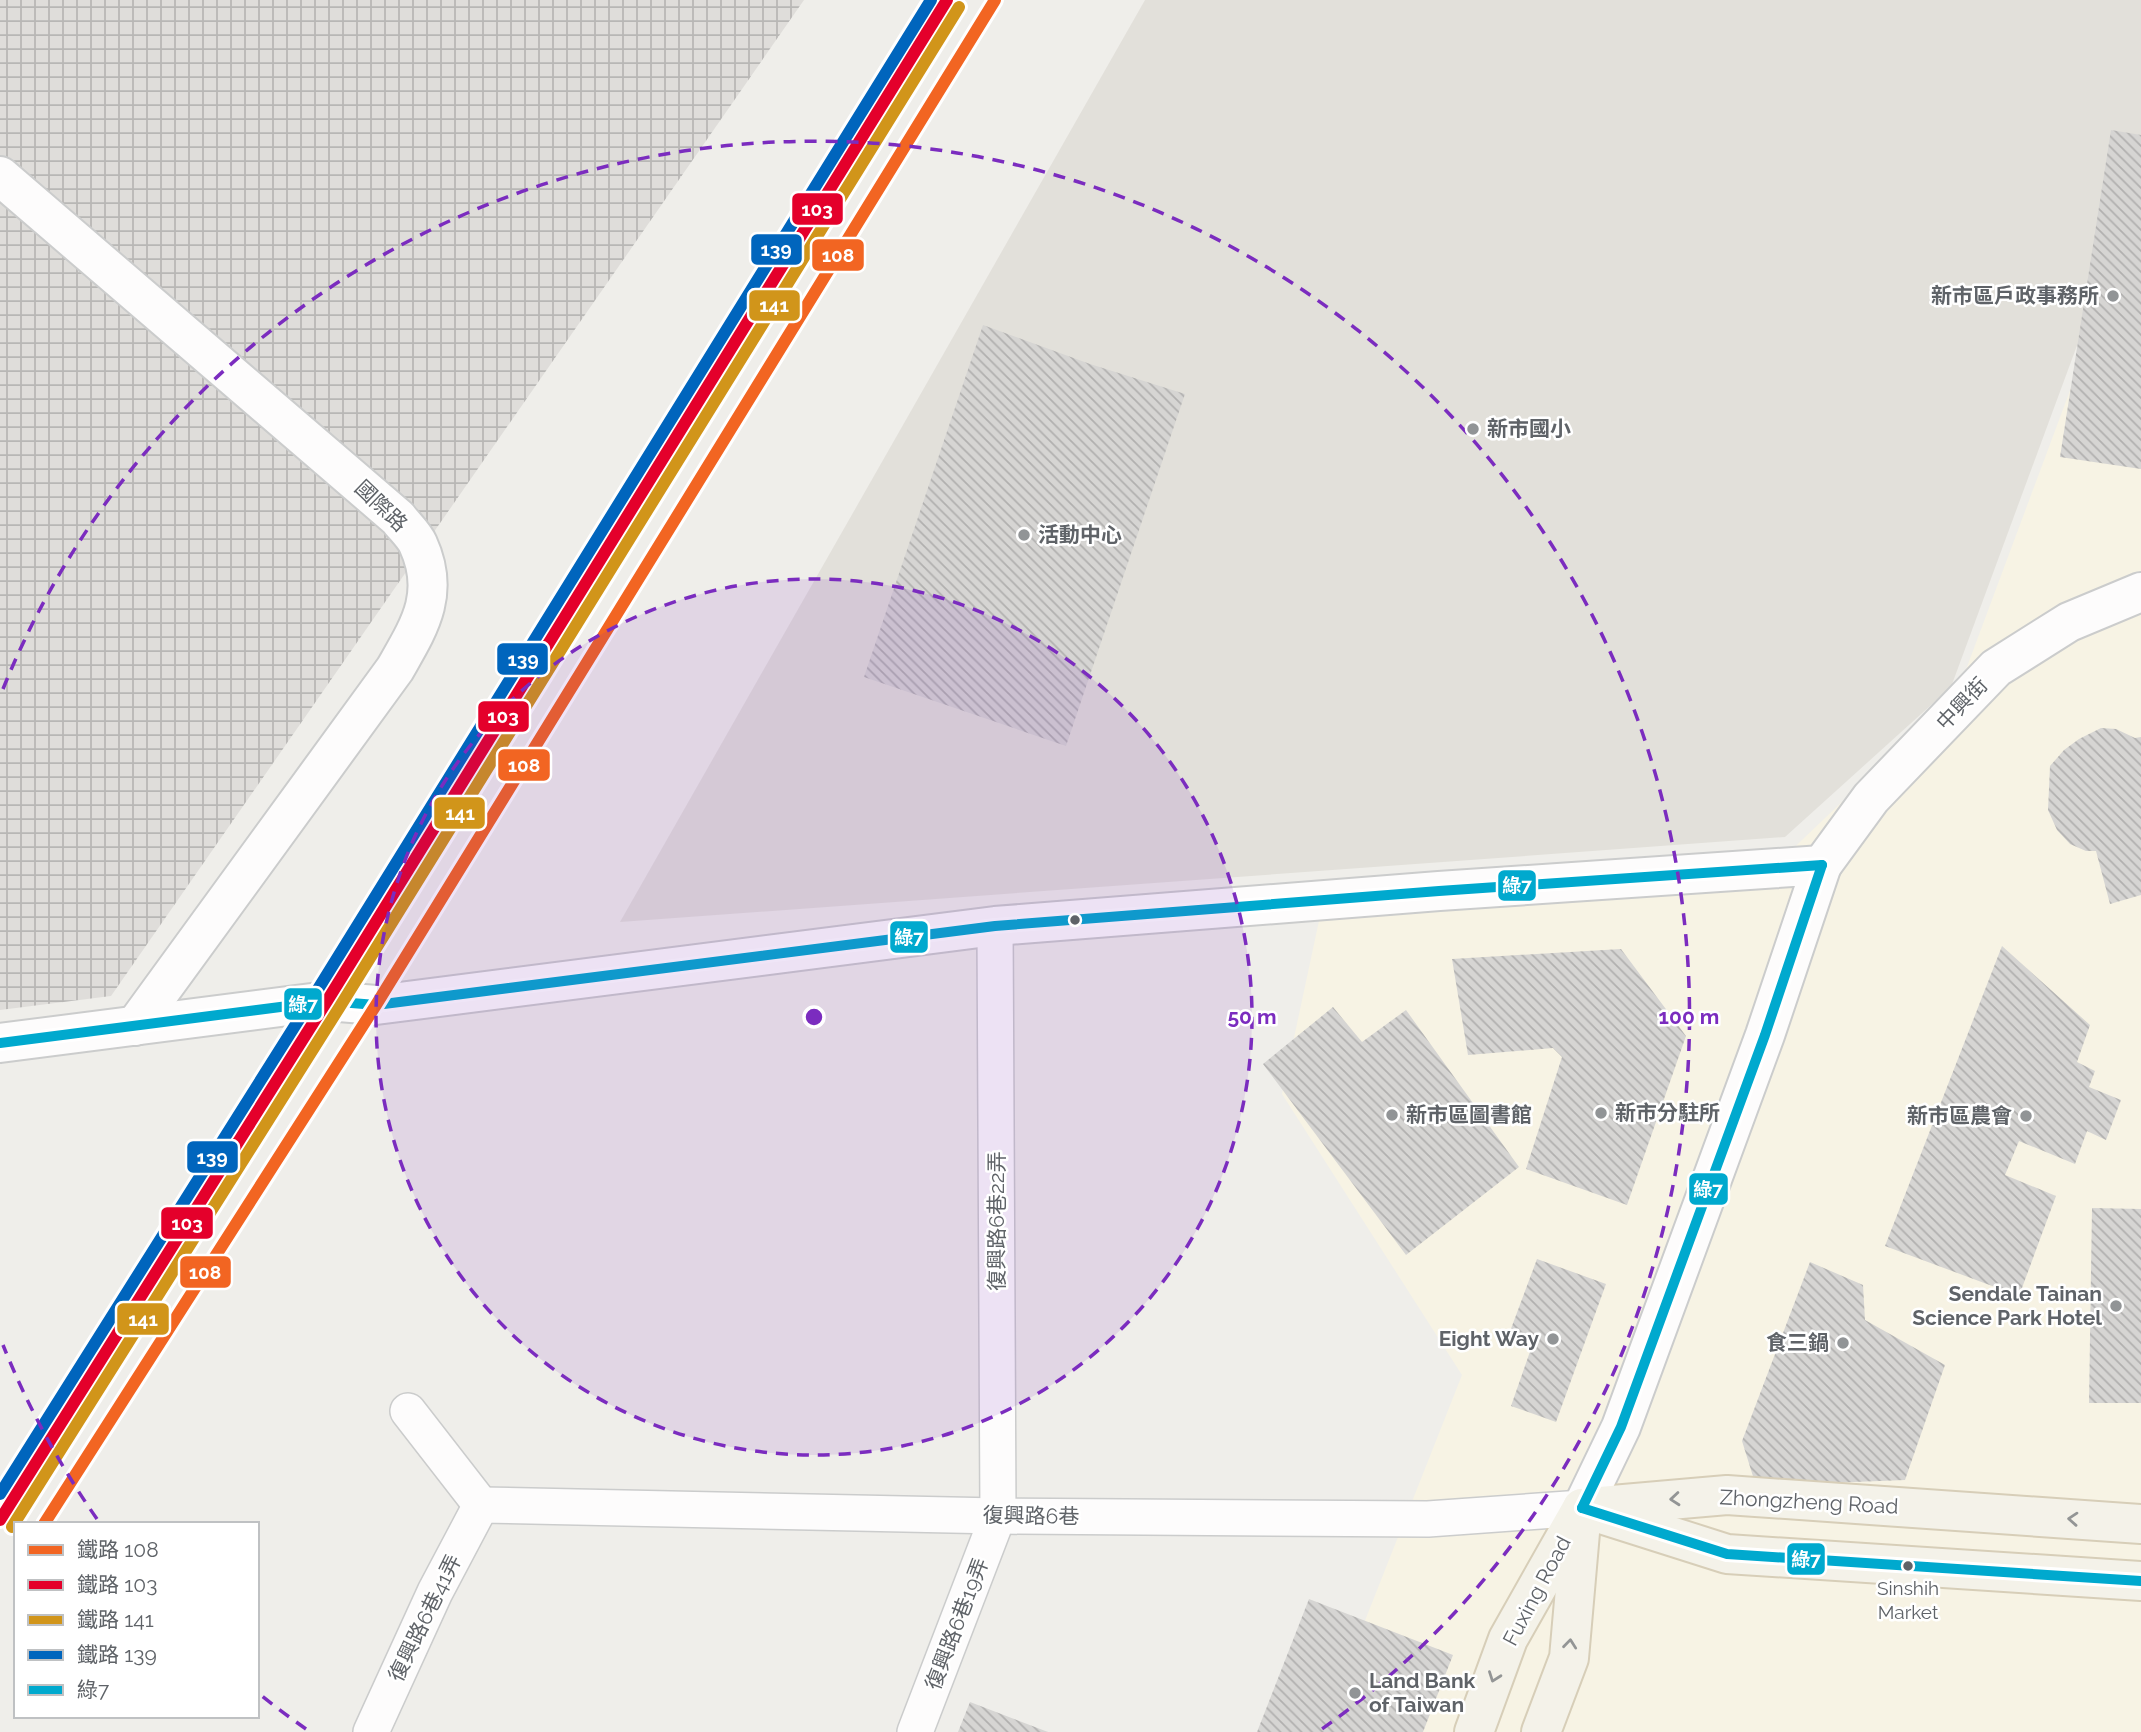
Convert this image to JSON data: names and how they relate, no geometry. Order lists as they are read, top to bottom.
{
  "streets": {
    "main road": ["Zhongzheng Road", "Fuxing Road"],
    "street": ["國際路", "中興街"],
    "lane": [
      "復興路6巷22弄",
      "復興路6巷",
      "復興路6巷41弄",
      "復興路6巷19弄"
    ]
  },
  "crossings": [
    ["中興街", "Zhongzheng Road"],
    ["中興街", "復興路6巷"],
    ["中興街", "Fuxing Road"],
    ["復興路6巷22弄", "復興路6巷"],
    ["復興路6巷22弄", "復興路6巷19弄"],
    ["Zhongzheng Road", "復興路6巷"],
    ["Zhongzheng Road", "Fuxing Road"],
    ["復興路6巷", "Fuxing Road"],
    ["復興路6巷", "復興路6巷41弄"],
    ["復興路6巷", "復興路6巷19弄"]
  ],
  "places": [
    "新市區戶政事務所",
    "新市國小",
    "活動中心",
    "新市分駐所",
    "新市區圖書館",
    "新市區農會",
    "Sendale Tainan Science Park Hotel",
    "Eight Way",
    "食三鍋",
    "Sinshih Market",
    "Land Bank of Taiwan"
  ],
  "lines": [
    "rail line 108",
    "rail line 103",
    "rail line 139",
    "rail line 141",
    "transit line 綠7"
  ],
  "legend": [
    "鐵路 108",
    "鐵路 103",
    "鐵路 141",
    "鐵路 139",
    "綠7"
  ],
  "rings": ["50 m", "100 m"]
}
